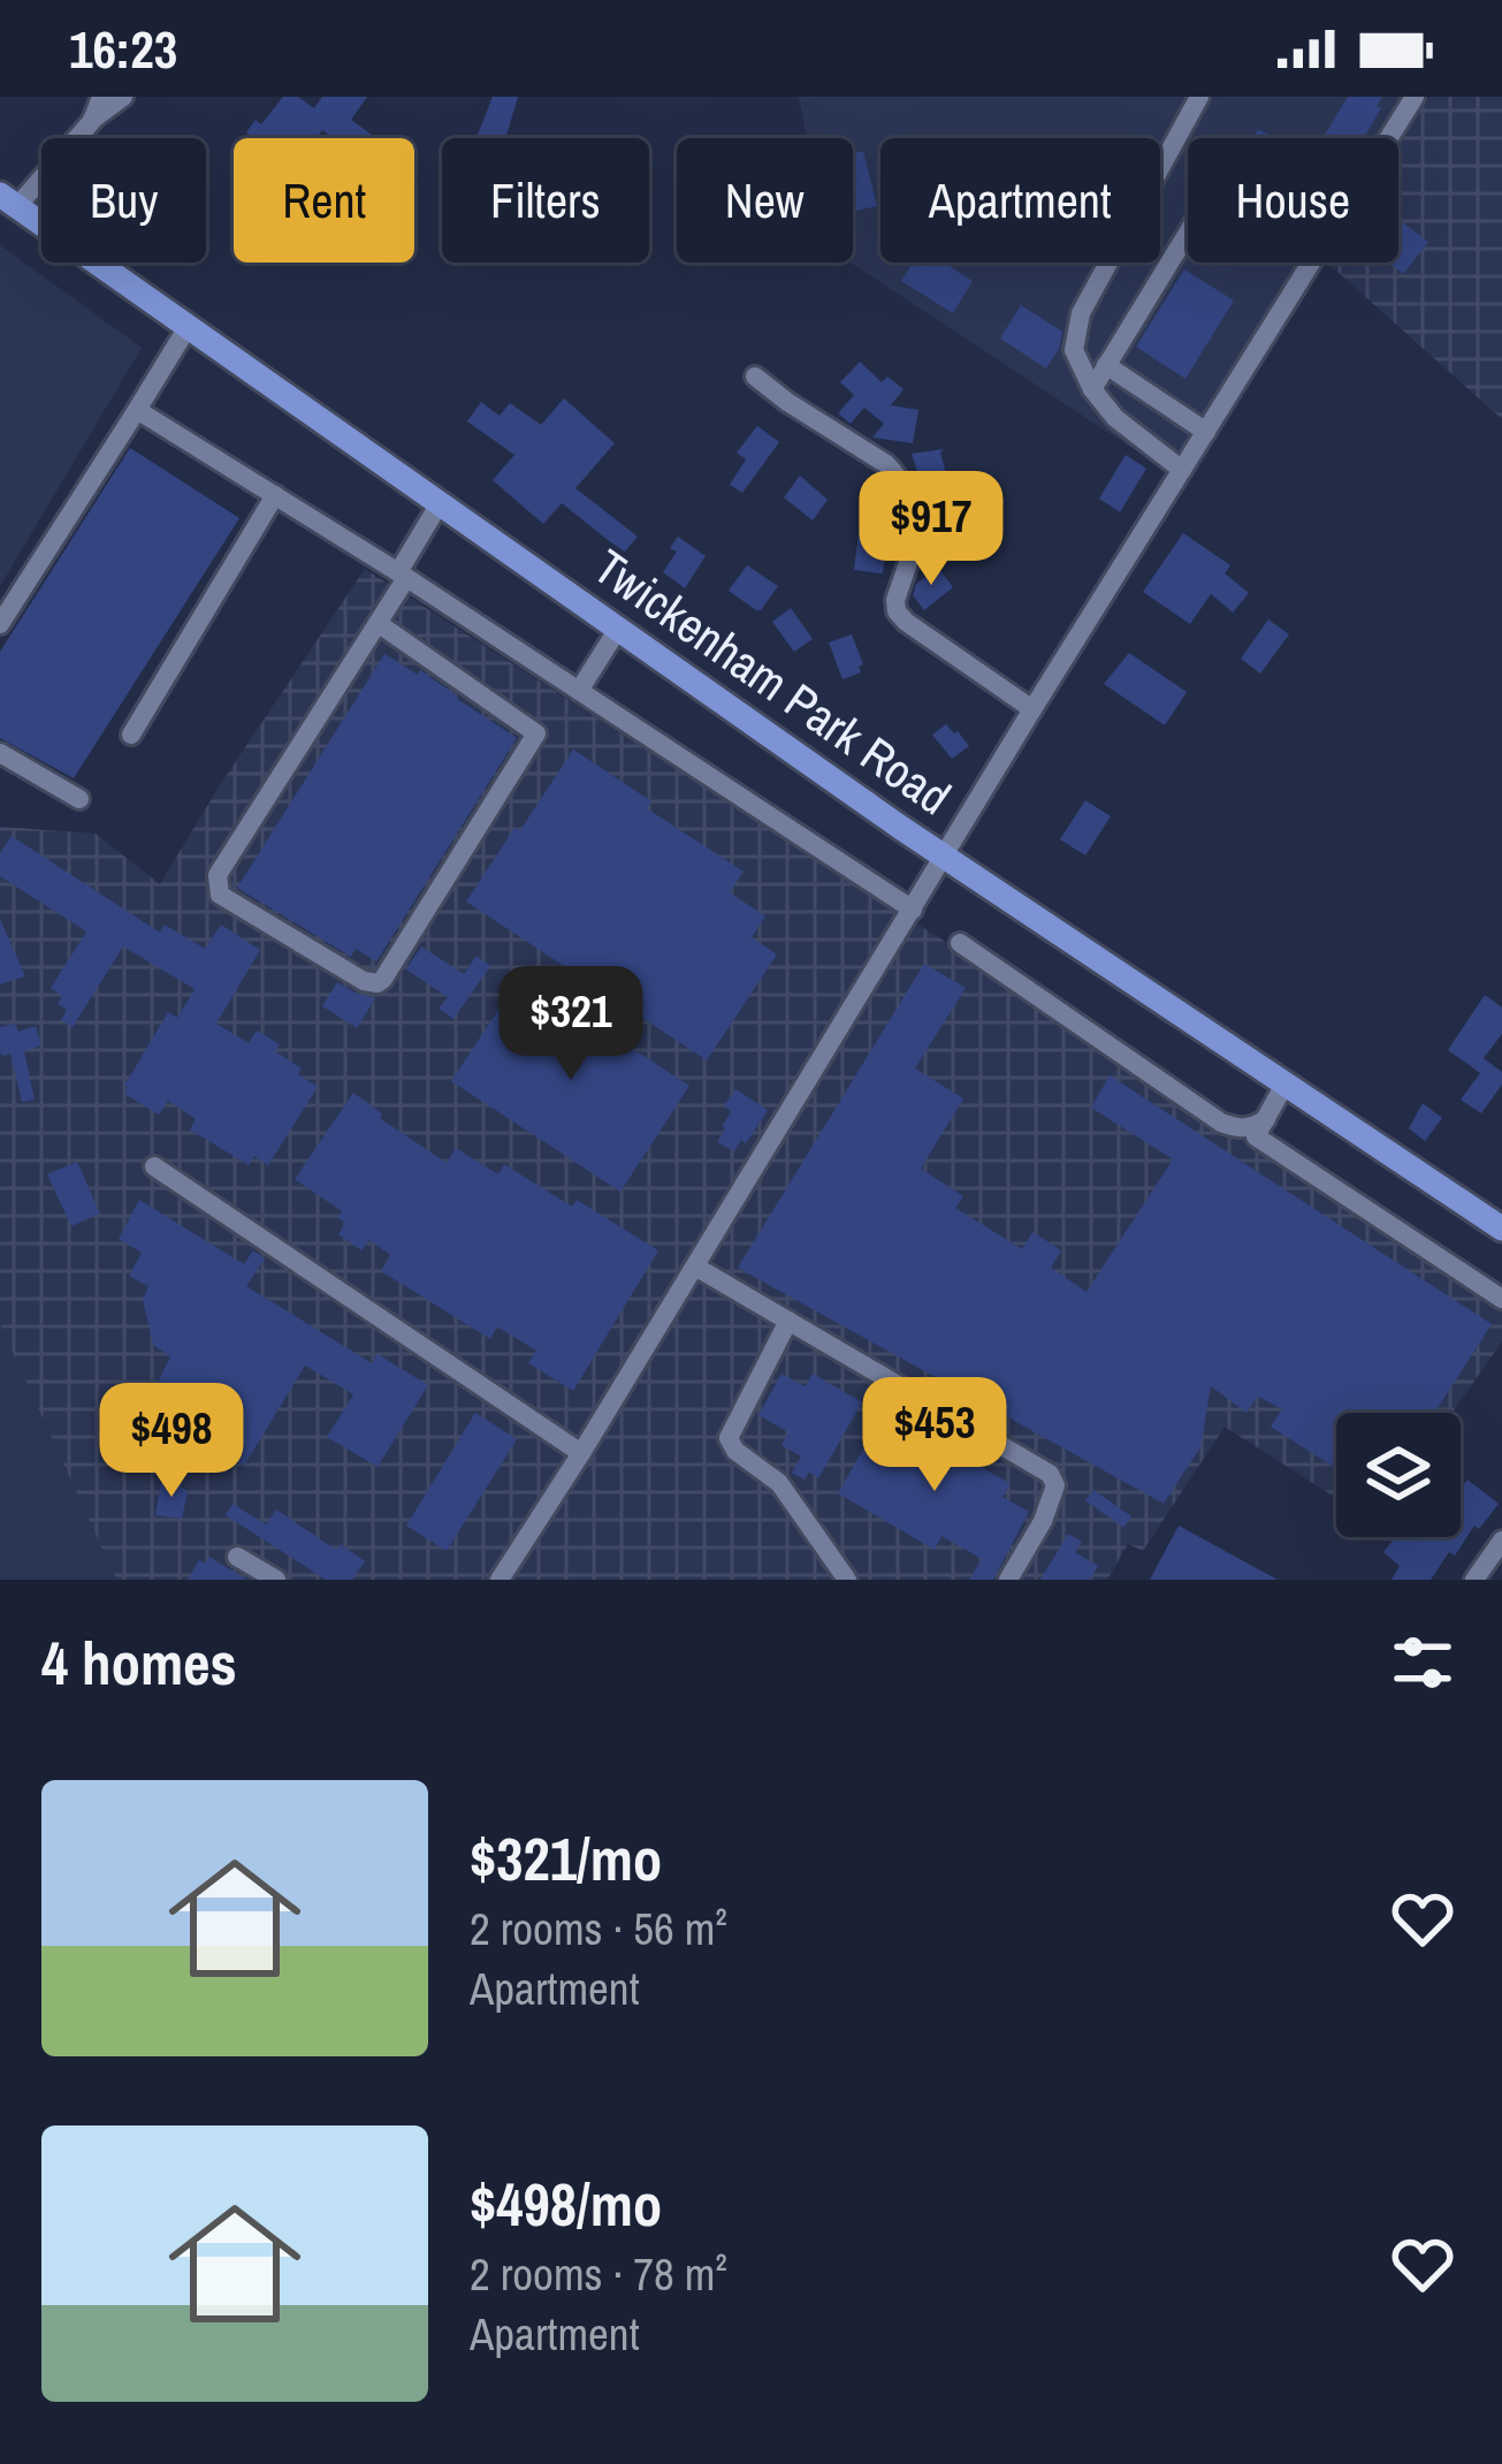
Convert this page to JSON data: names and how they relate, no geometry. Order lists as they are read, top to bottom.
{
  "streets": {
    "main road": ["Twickenham Park Road"]
  },
  "page": {
    "status": "16:23",
    "chip": [
      "Buy",
      "Rent",
      "Filters",
      "New",
      "Apartment",
      "House"
    ],
    "price": [
      "$917",
      "$321",
      "$453",
      "$498"
    ],
    "heading": "4 homes",
    "list": [
      {
        "name": "$321/mo",
        "note": "2 rooms · 56 m² · Apartment"
      },
      {
        "name": "$498/mo",
        "note": "2 rooms · 78 m² · Apartment"
      }
    ]
  }
}
